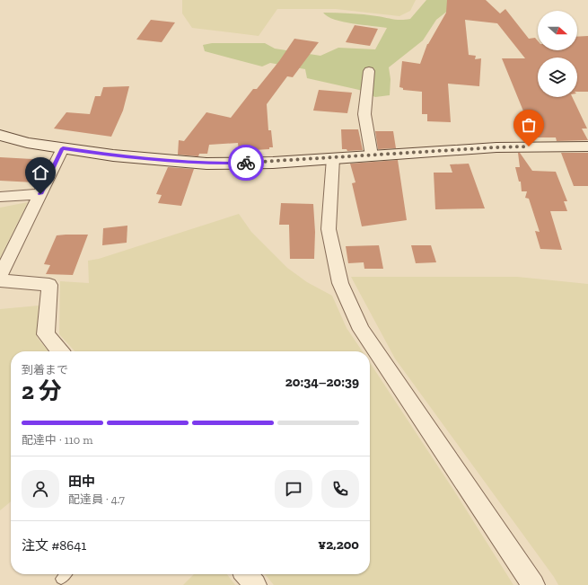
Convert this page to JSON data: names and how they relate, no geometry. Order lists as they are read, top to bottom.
{
  "north": "right",
  "page": {
    "heading": ["2 分", "到着まで", "20:34–20:39"],
    "panel": [
      "田中",
      "配達員 · 4.7",
      "注文 #8641",
      "¥2,200"
    ],
    "bar": "配達中 · 110 m"
  }
}
